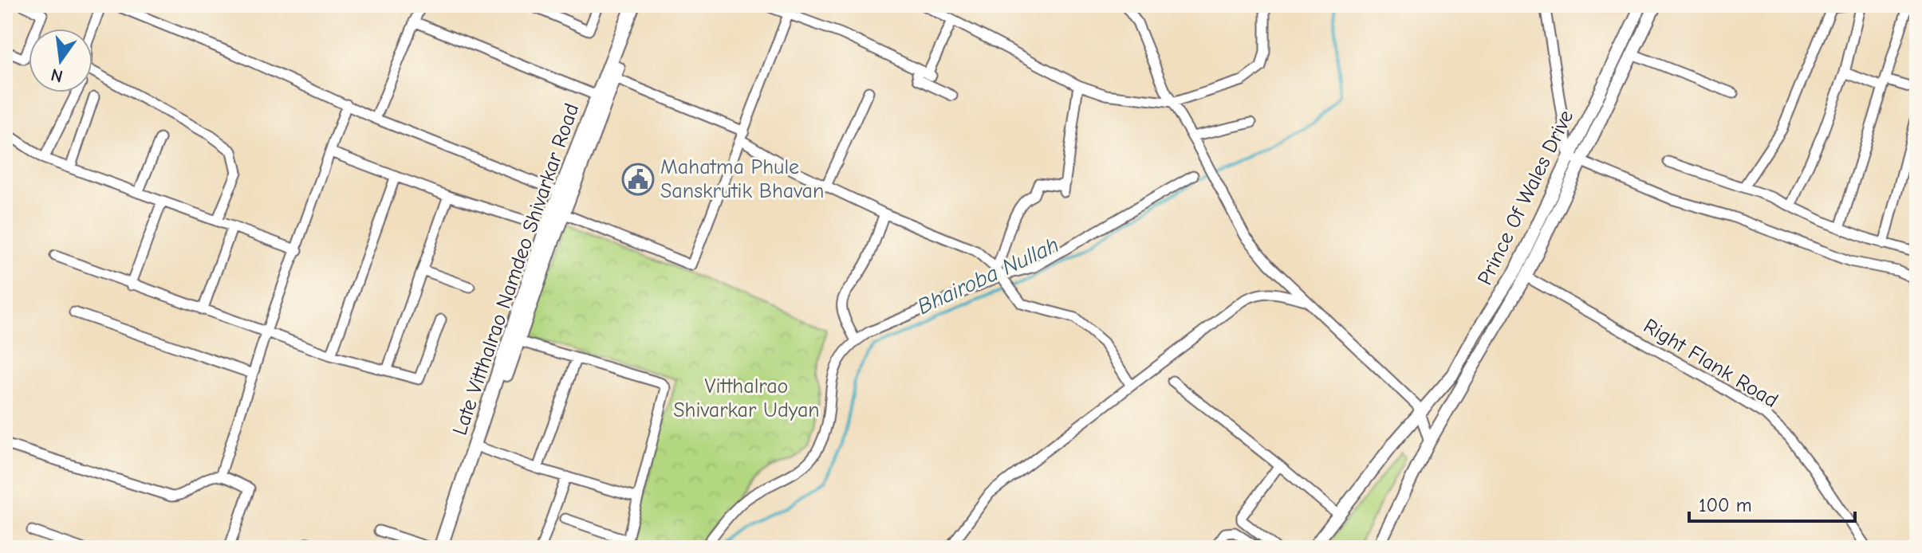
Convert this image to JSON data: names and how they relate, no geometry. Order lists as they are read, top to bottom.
{
  "streets": {
    "main road": ["Late Vitthalrao Namdeo Shivarkar Road"],
    "street": ["Prince Of Wales Drive", "Right Flank Road"]
  },
  "crossings": [
    ["Prince Of Wales Drive", "Right Flank Road"]
  ],
  "water": ["Bhairoba Nullah"],
  "parks": ["Vitthalrao Shivarkar Udyan"],
  "places": {
    "public building": ["Mahatma Phule Sanskrutik Bhavan"]
  },
  "scale_bar": "100 m",
  "north": "bottom"
}
